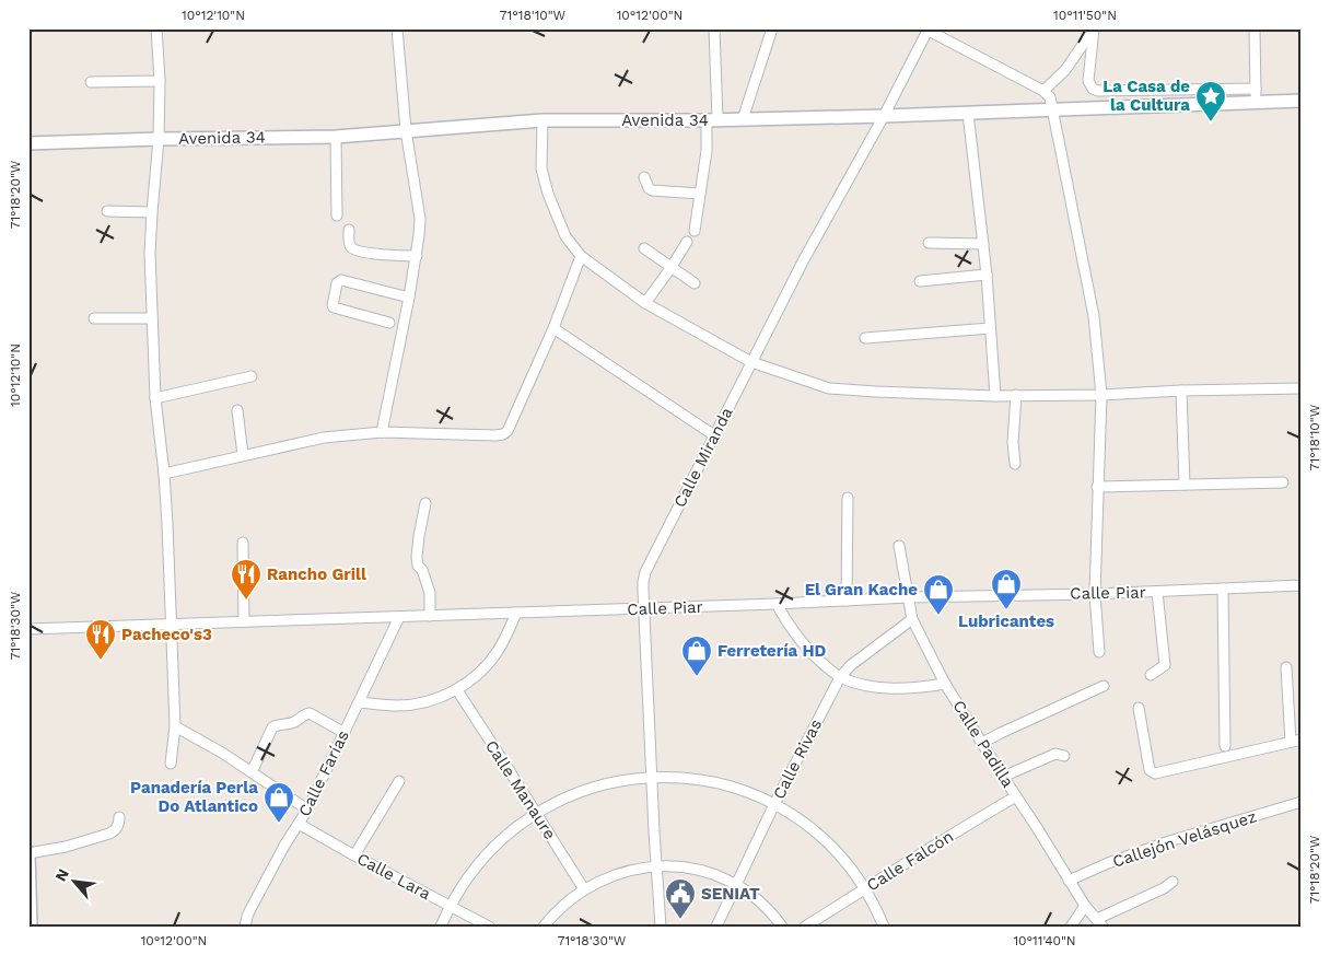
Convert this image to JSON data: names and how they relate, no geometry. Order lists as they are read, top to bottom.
{
  "streets": {
    "street": [
      "Avenida 34",
      "Calle Miranda",
      "Calle Piar",
      "Calle Padilla",
      "Calle Rivas",
      "Calle Farías",
      "Calle Manaure",
      "Callejón Velásquez",
      "Calle Falcón",
      "Calle Lara"
    ]
  },
  "crossings": [
    ["Avenida 34", "Calle Miranda"],
    ["Calle Miranda", "Calle Piar"],
    ["Calle Piar", "Calle Padilla"],
    ["Calle Piar", "Calle Farías"],
    ["Calle Padilla", "Calle Rivas"],
    ["Calle Padilla", "Callejón Velásquez"],
    ["Calle Padilla", "Calle Falcón"],
    ["Calle Farías", "Calle Lara"]
  ],
  "places": {
    "place": ["La Casa de la Cultura"],
    "restaurant": ["Rancho Grill", "Pacheco's3"],
    "shop": [
      "Lubricantes",
      "El Gran Kache",
      "Ferretería HD",
      "Panadería Perla Do Atlantico"
    ],
    "public building": ["SENIAT"]
  },
  "north": "top left",
  "coordinates": [
    "10°12'10\"N",
    "71°18'10\"W",
    "10°12'00\"N",
    "10°11'50\"N",
    "71°18'20\"W",
    "71°18'30\"W",
    "10°11'40\"N"
  ]
}
